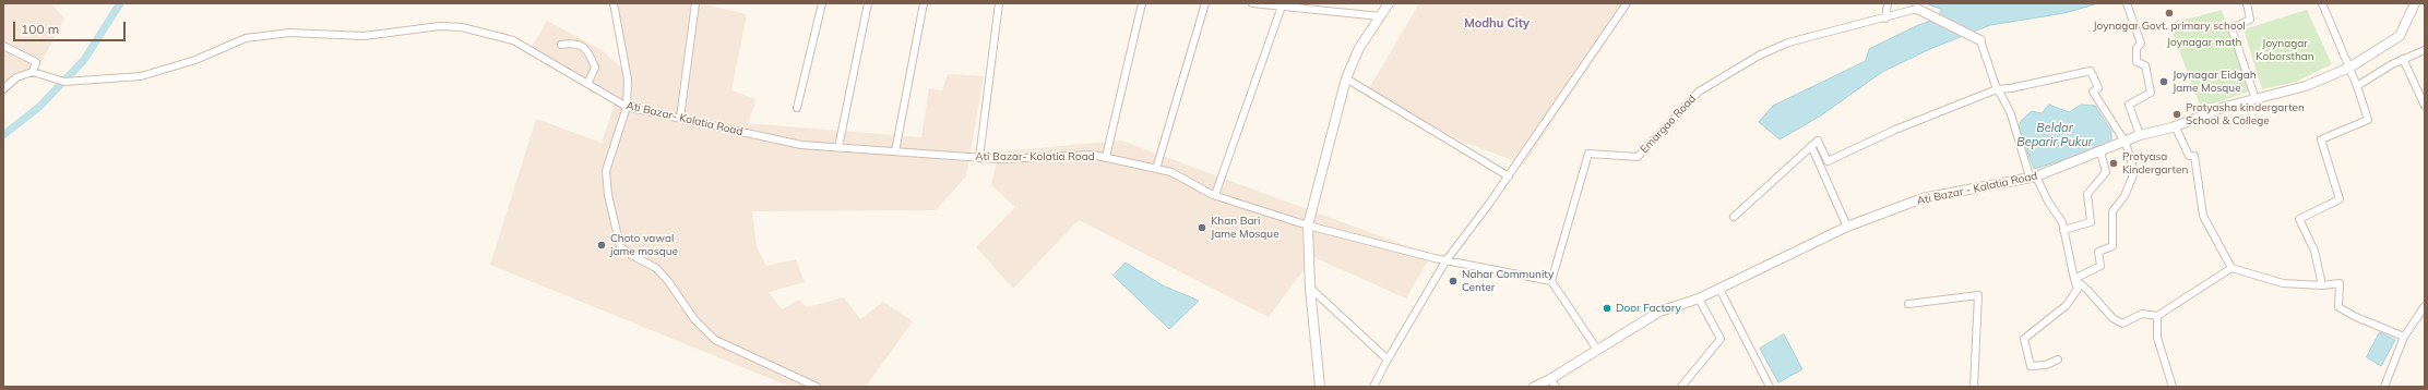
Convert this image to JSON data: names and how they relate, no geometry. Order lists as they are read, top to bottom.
{
  "streets": {
    "main road": ["Ati Bazar - Kalatia Road"],
    "street": ["Ati Bazar- Kolatia Road", "Emargao Road"]
  },
  "crossings": [
    ["Ati Bazar- Kolatia Road", "Emargao Road"]
  ],
  "districts": ["Modhu City"],
  "water": ["Beldar Beparir Pukur"],
  "parks": ["Joynagar math", "Joynagar Koborsthan"],
  "places": [
    "Joynagar Govt. primary school",
    "Joynagar Eidgah Jame Mosque",
    "Protyasha kindergarten School & College",
    "Protyasa Kindergarten",
    "Khan Bari Jame Mosque",
    "Choto vawal jame mosque",
    "Nahar Community Center",
    "Door Factory"
  ],
  "scale_bar": "100 m"
}
